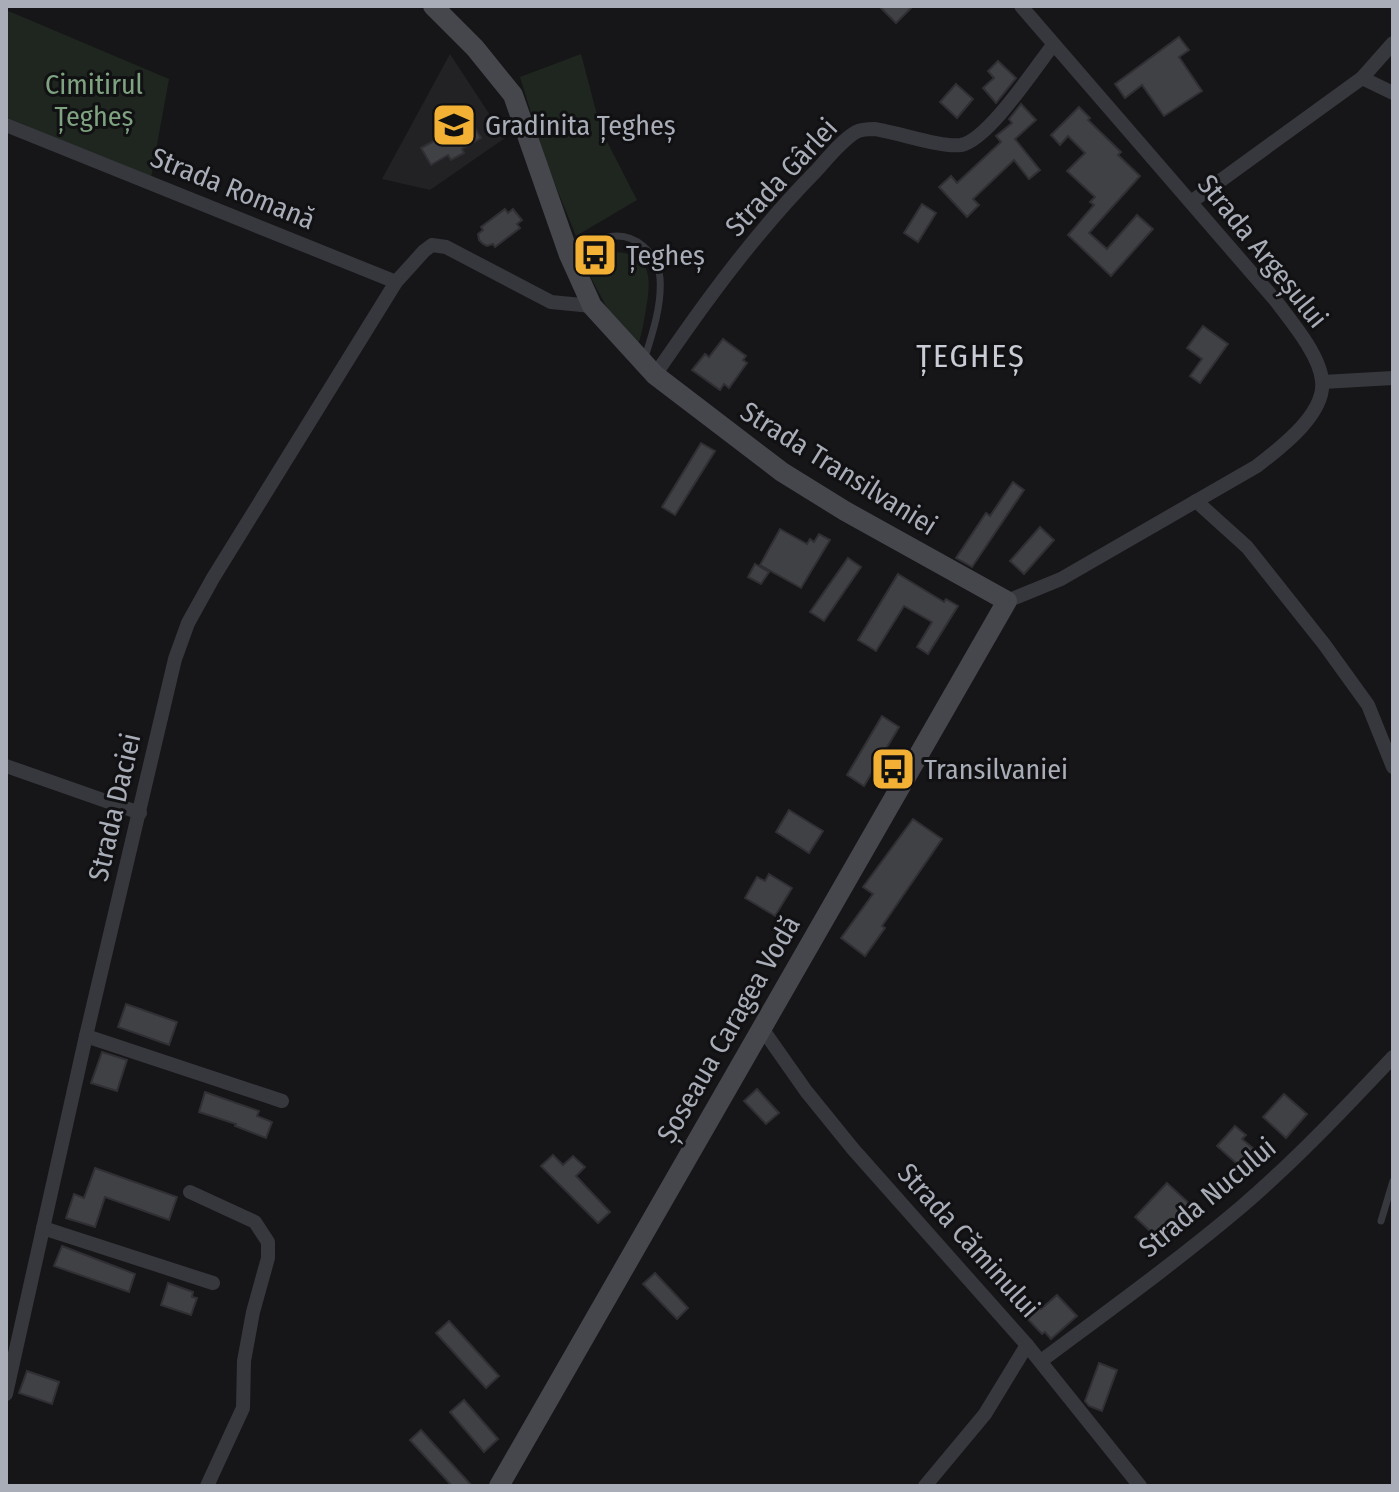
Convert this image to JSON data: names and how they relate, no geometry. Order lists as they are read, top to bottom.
{
  "streets": {
    "street": [
      "Strada Gârlei",
      "Strada Romană",
      "Strada Argeșului",
      "Strada Transilvaniei",
      "Strada Daciei",
      "Șoseaua Caragea Vodă",
      "Strada Nucului",
      "Strada Căminului"
    ]
  },
  "crossings": [
    ["Strada Gârlei", "Strada Argeșului"],
    ["Strada Gârlei", "Strada Transilvaniei"],
    ["Strada Romană", "Strada Daciei"],
    ["Strada Transilvaniei", "Strada Daciei"],
    ["Strada Transilvaniei", "Șoseaua Caragea Vodă"],
    ["Șoseaua Caragea Vodă", "Strada Căminului"],
    ["Strada Nucului", "Strada Căminului"]
  ],
  "districts": ["ȚEGHEȘ"],
  "parks": ["Cimitirul Țegheș"],
  "places": {
    "school or university": ["Gradinita Țegheș"],
    "bus stop": ["Țegheș", "Transilvaniei"]
  }
}
